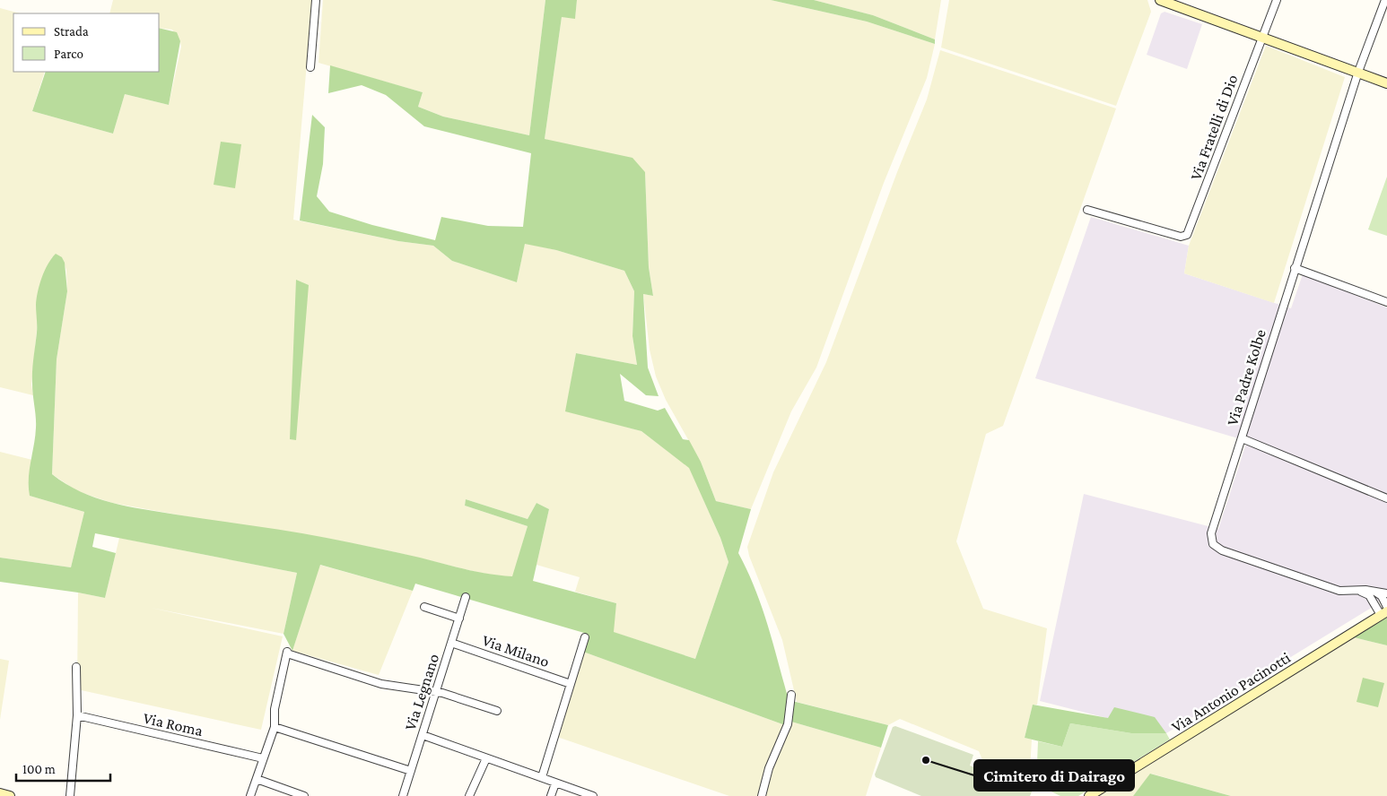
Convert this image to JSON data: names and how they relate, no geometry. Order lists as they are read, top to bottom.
{
  "streets": {
    "street": [
      "Via Fratelli di Dio",
      "Via Padre Kolbe",
      "Via Milano",
      "Via Legnano",
      "Via Antonio Pacinotti",
      "Via Roma"
    ]
  },
  "crossings": [
    ["Via Milano", "Via Legnano"]
  ],
  "places": ["Cimitero di Dairago"],
  "legend": ["Strada", "Parco"],
  "scale_bar": "100 m"
}
